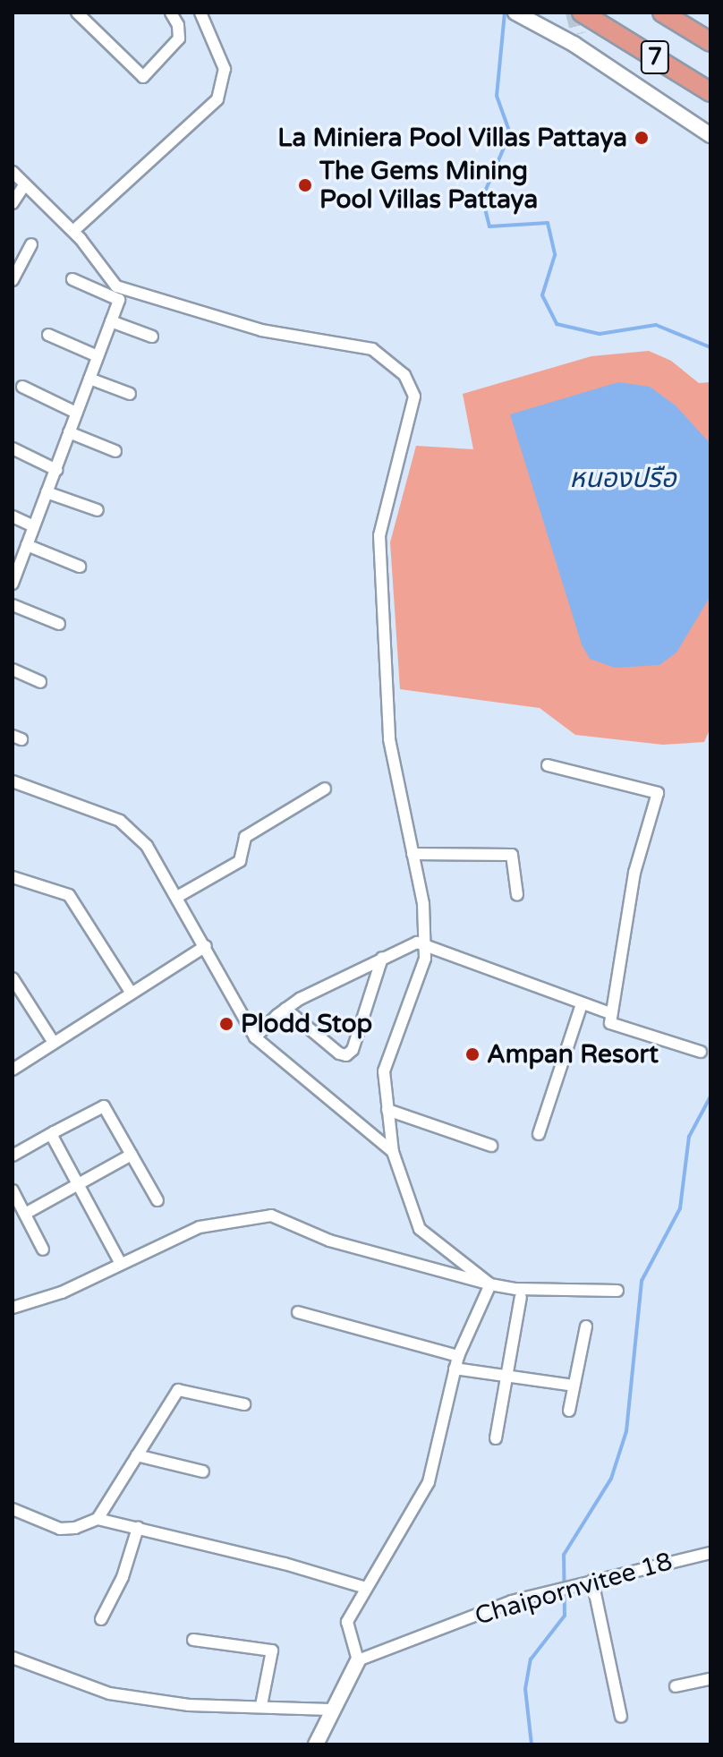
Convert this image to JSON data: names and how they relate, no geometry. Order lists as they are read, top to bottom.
{
  "streets": {
    "highway": ["7"],
    "street": ["Chaipornvitee 18"]
  },
  "water": ["หนองปรือ"],
  "places": [
    "La Miniera Pool Villas Pattaya",
    "The Gems Mining Pool Villas Pattaya",
    "Plodd Stop",
    "Ampan Resort"
  ]
}
